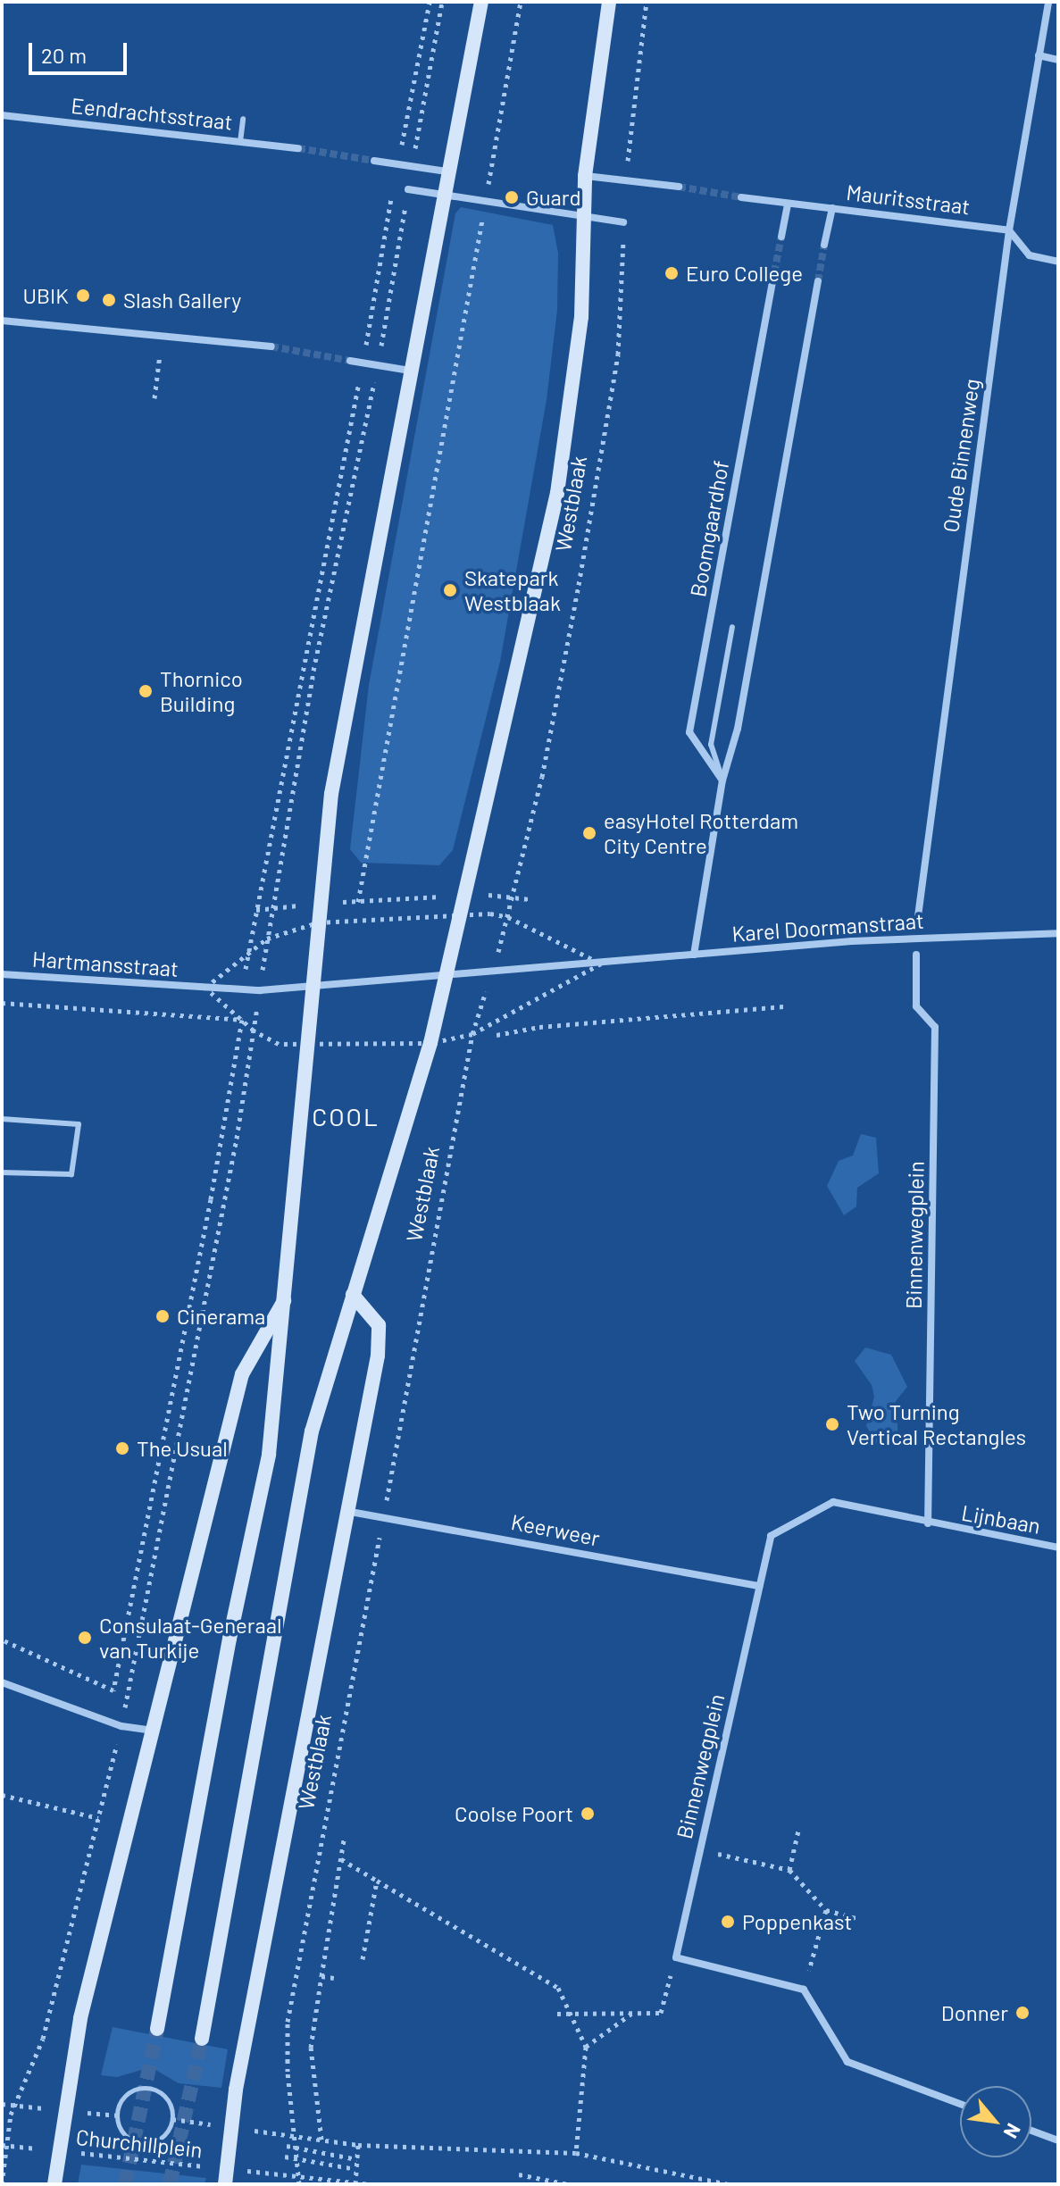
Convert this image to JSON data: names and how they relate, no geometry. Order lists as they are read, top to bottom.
{
  "streets": {
    "main road": ["Westblaak"],
    "street": [
      "Eendrachtsstraat",
      "Mauritsstraat",
      "Oude Binnenweg",
      "Boomgaardhof",
      "Karel Doormanstraat",
      "Hartmansstraat",
      "Binnenwegplein",
      "Lijnbaan",
      "Keerweer"
    ],
    "path": ["Churchillplein"]
  },
  "crossings": [
    ["Mauritsstraat", "Oude Binnenweg"],
    ["Westblaak", "Karel Doormanstraat"],
    ["Westblaak", "Keerweer"],
    ["Westblaak", "Churchillplein"],
    ["Karel Doormanstraat", "Hartmansstraat"],
    ["Binnenwegplein", "Lijnbaan"],
    ["Binnenwegplein", "Keerweer"]
  ],
  "districts": ["COOL"],
  "places": [
    "Guard",
    "Euro College",
    "UBIK",
    "Slash Gallery",
    "Skatepark Westblaak",
    "Thornico Building",
    "easyHotel Rotterdam City Centre",
    "Cinerama",
    "Two Turning Vertical Rectangles",
    "The Usual",
    "Consulaat-Generaal van Turkije",
    "Coolse Poort",
    "Poppenkast",
    "Donner"
  ],
  "scale_bar": "20 m",
  "north": "bottom right"
}
